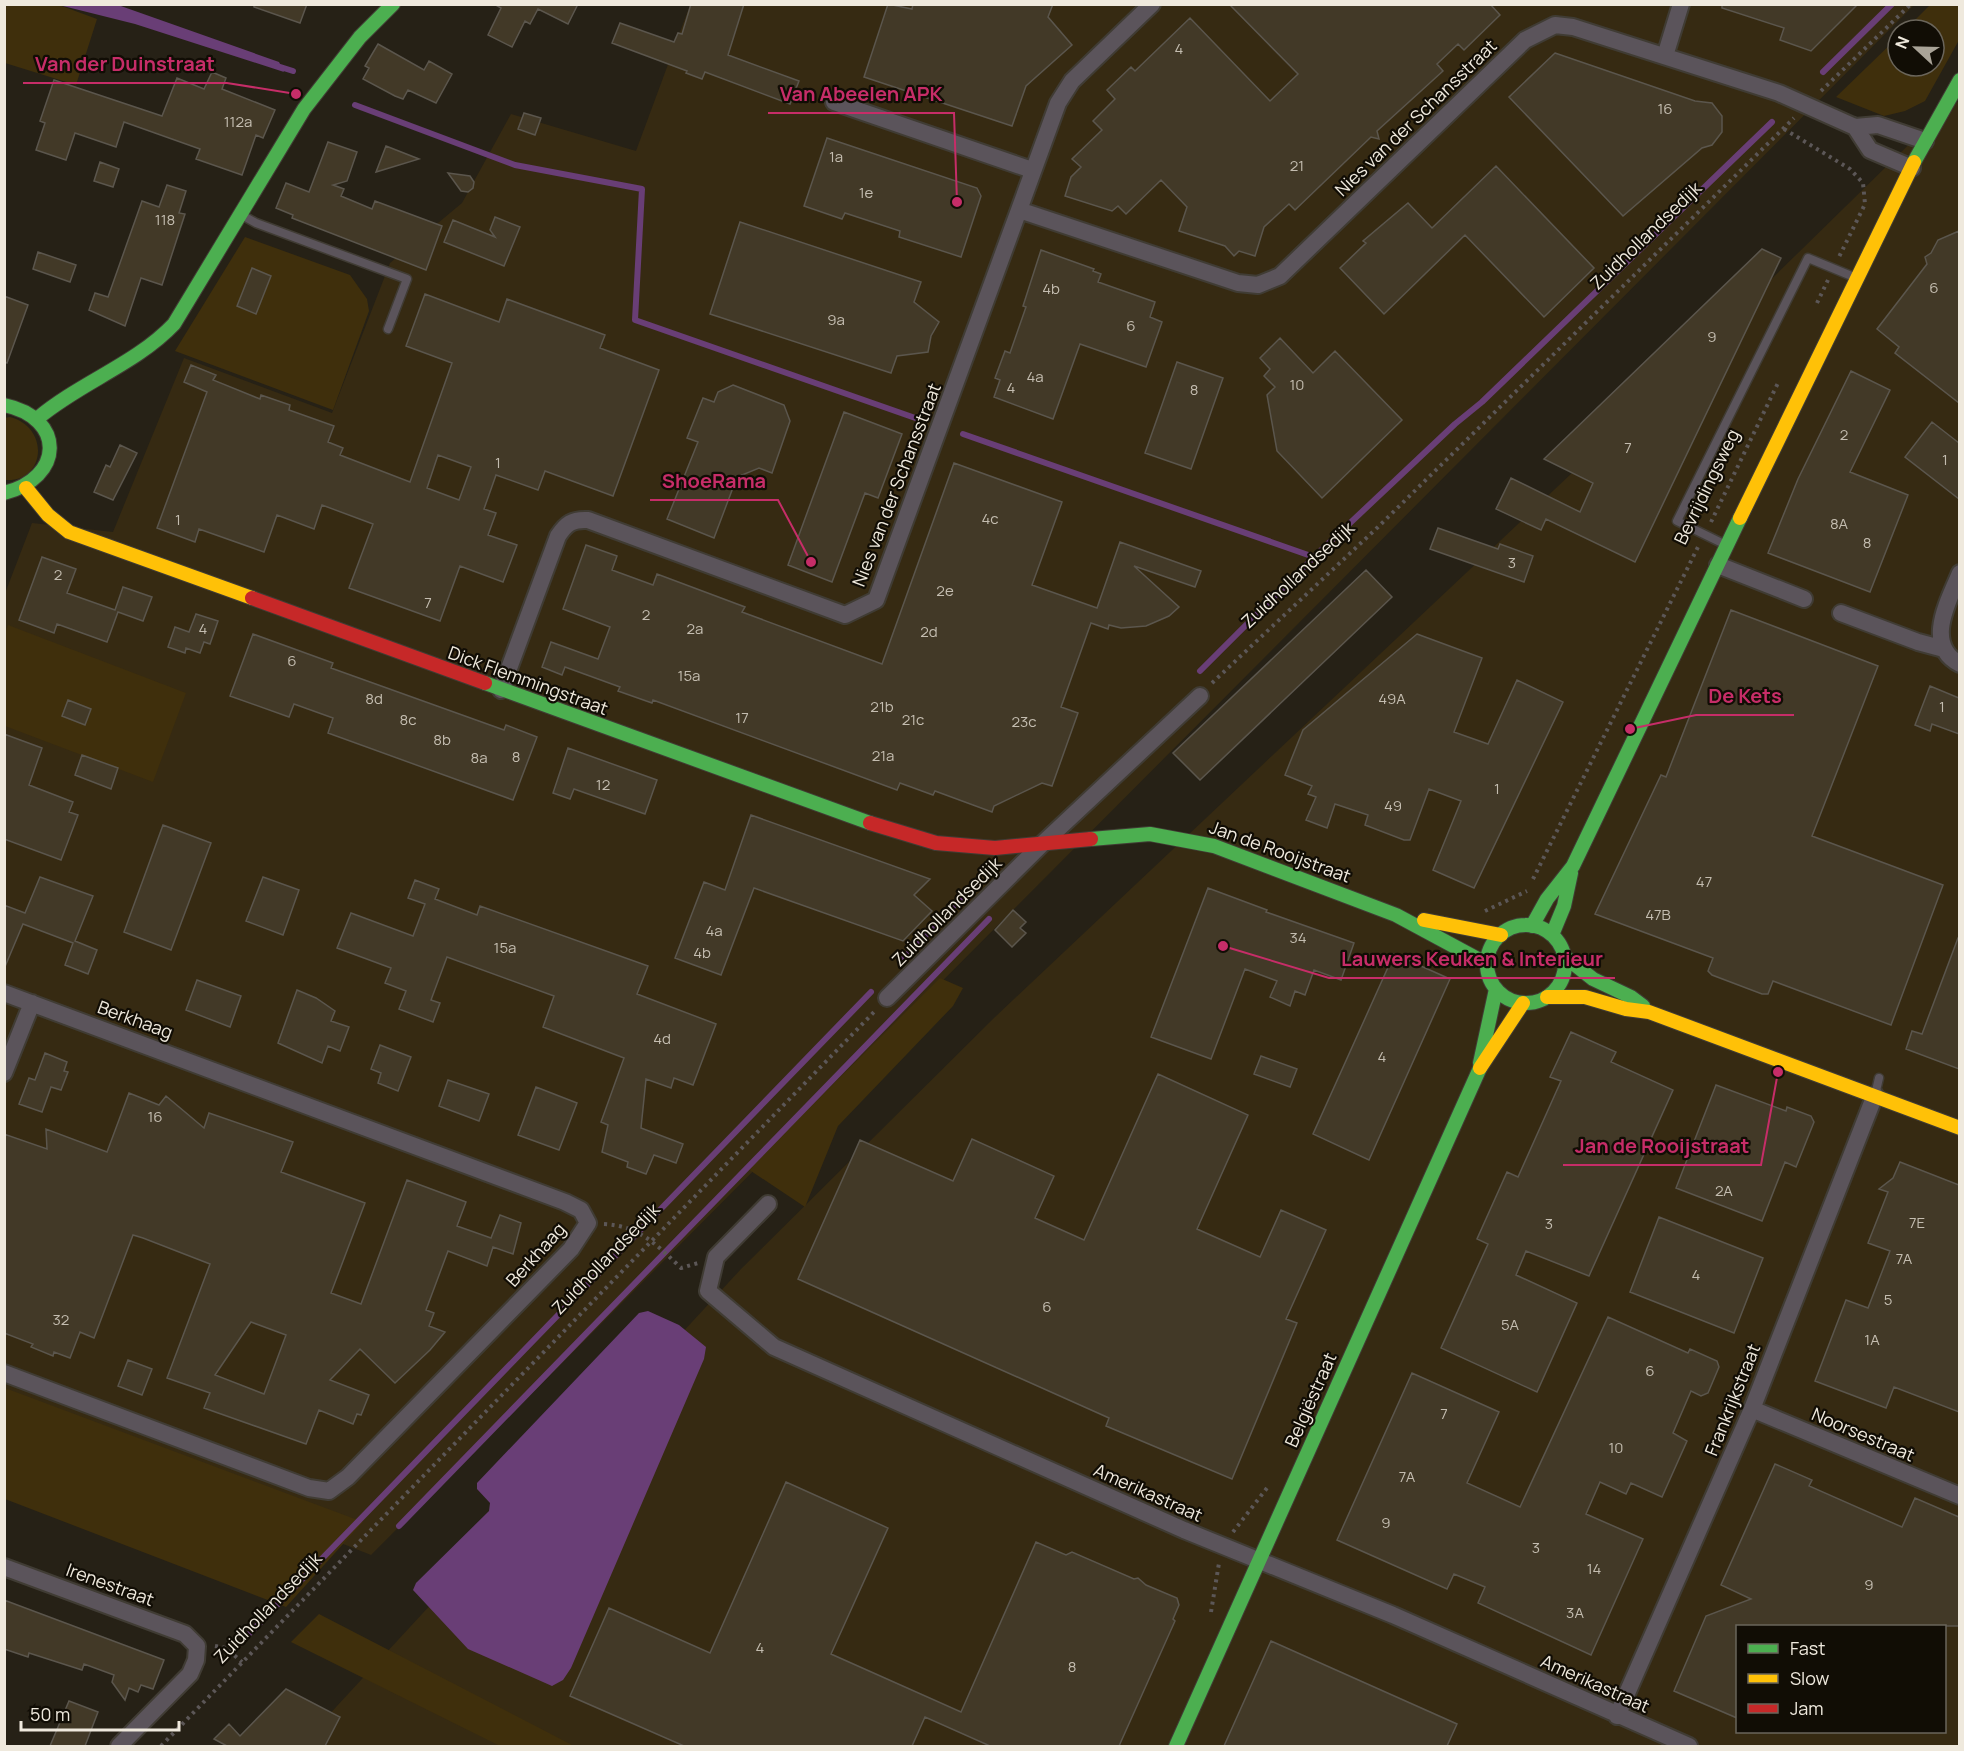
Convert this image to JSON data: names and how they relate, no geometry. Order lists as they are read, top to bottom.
{
  "streets": {
    "street": [
      "Nies van der Schansstraat",
      "Zuidhollandsedijk",
      "Dick Flemmingstraat",
      "Jan de Rooijstraat",
      "Berkhaag",
      "Belgiëstraat",
      "Frankrijkstraat",
      "Noorsestraat",
      "Amerikastraat",
      "Irenestraat"
    ],
    "path": ["Bevrijdingsweg"]
  },
  "crossings": [
    ["Nies van der Schansstraat", "Dick Flemmingstraat"],
    ["Zuidhollandsedijk", "Dick Flemmingstraat"],
    ["Zuidhollandsedijk", "Jan de Rooijstraat"],
    ["Dick Flemmingstraat", "Jan de Rooijstraat"],
    ["Jan de Rooijstraat", "Belgiëstraat"],
    ["Belgiëstraat", "Amerikastraat"],
    ["Frankrijkstraat", "Noorsestraat"],
    ["Frankrijkstraat", "Amerikastraat"]
  ],
  "places": [
    "Van der Duinstraat",
    "Van Abeelen APK",
    "ShoeRama",
    "De Kets",
    "Lauwers Keuken & Interieur",
    "Jan de Rooijstraat"
  ],
  "house_numbers": [
    "4",
    "16",
    "112a",
    "1a",
    "21",
    "1e",
    "118",
    "6",
    "4b",
    "9a",
    "6",
    "9",
    "4a",
    "10",
    "4",
    "8",
    "2",
    "7",
    "1",
    "1",
    "4c",
    "1",
    "8A",
    "8",
    "3",
    "2",
    "2e",
    "7",
    "2",
    "4",
    "2a",
    "2d",
    "6",
    "15a",
    "8d",
    "49A",
    "21b",
    "1",
    "17",
    "8c",
    "21c",
    "23c",
    "8b",
    "21a",
    "8",
    "8a",
    "12",
    "1",
    "49",
    "47",
    "47B",
    "4a",
    "34",
    "15a",
    "4b",
    "4d",
    "4",
    "16",
    "2A",
    "7E",
    "3",
    "7A",
    "4",
    "5",
    "6",
    "32",
    "5A",
    "1A",
    "6",
    "7",
    "10",
    "7A",
    "9",
    "3",
    "14",
    "9",
    "3A",
    "4",
    "8"
  ],
  "legend": ["Fast", "Slow", "Jam"],
  "scale_bar": "50 m",
  "north": "left"
}
